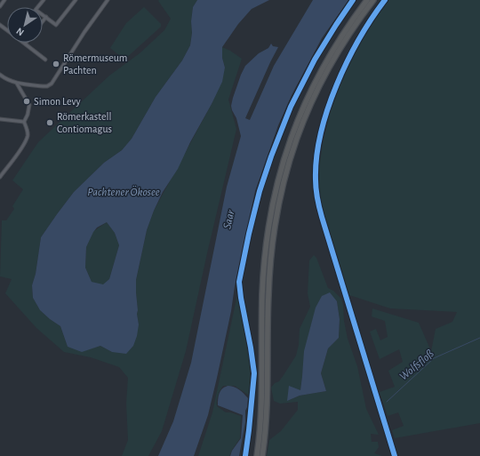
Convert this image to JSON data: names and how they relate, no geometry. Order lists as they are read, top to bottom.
{
  "water": ["Pachtener Ökosee", "Saar", "Wolfsfloß"],
  "places": ["Römermuseum Pachten", "Simon Levy", "Römerkastell Contiomagus"],
  "north": "bottom left"
}
